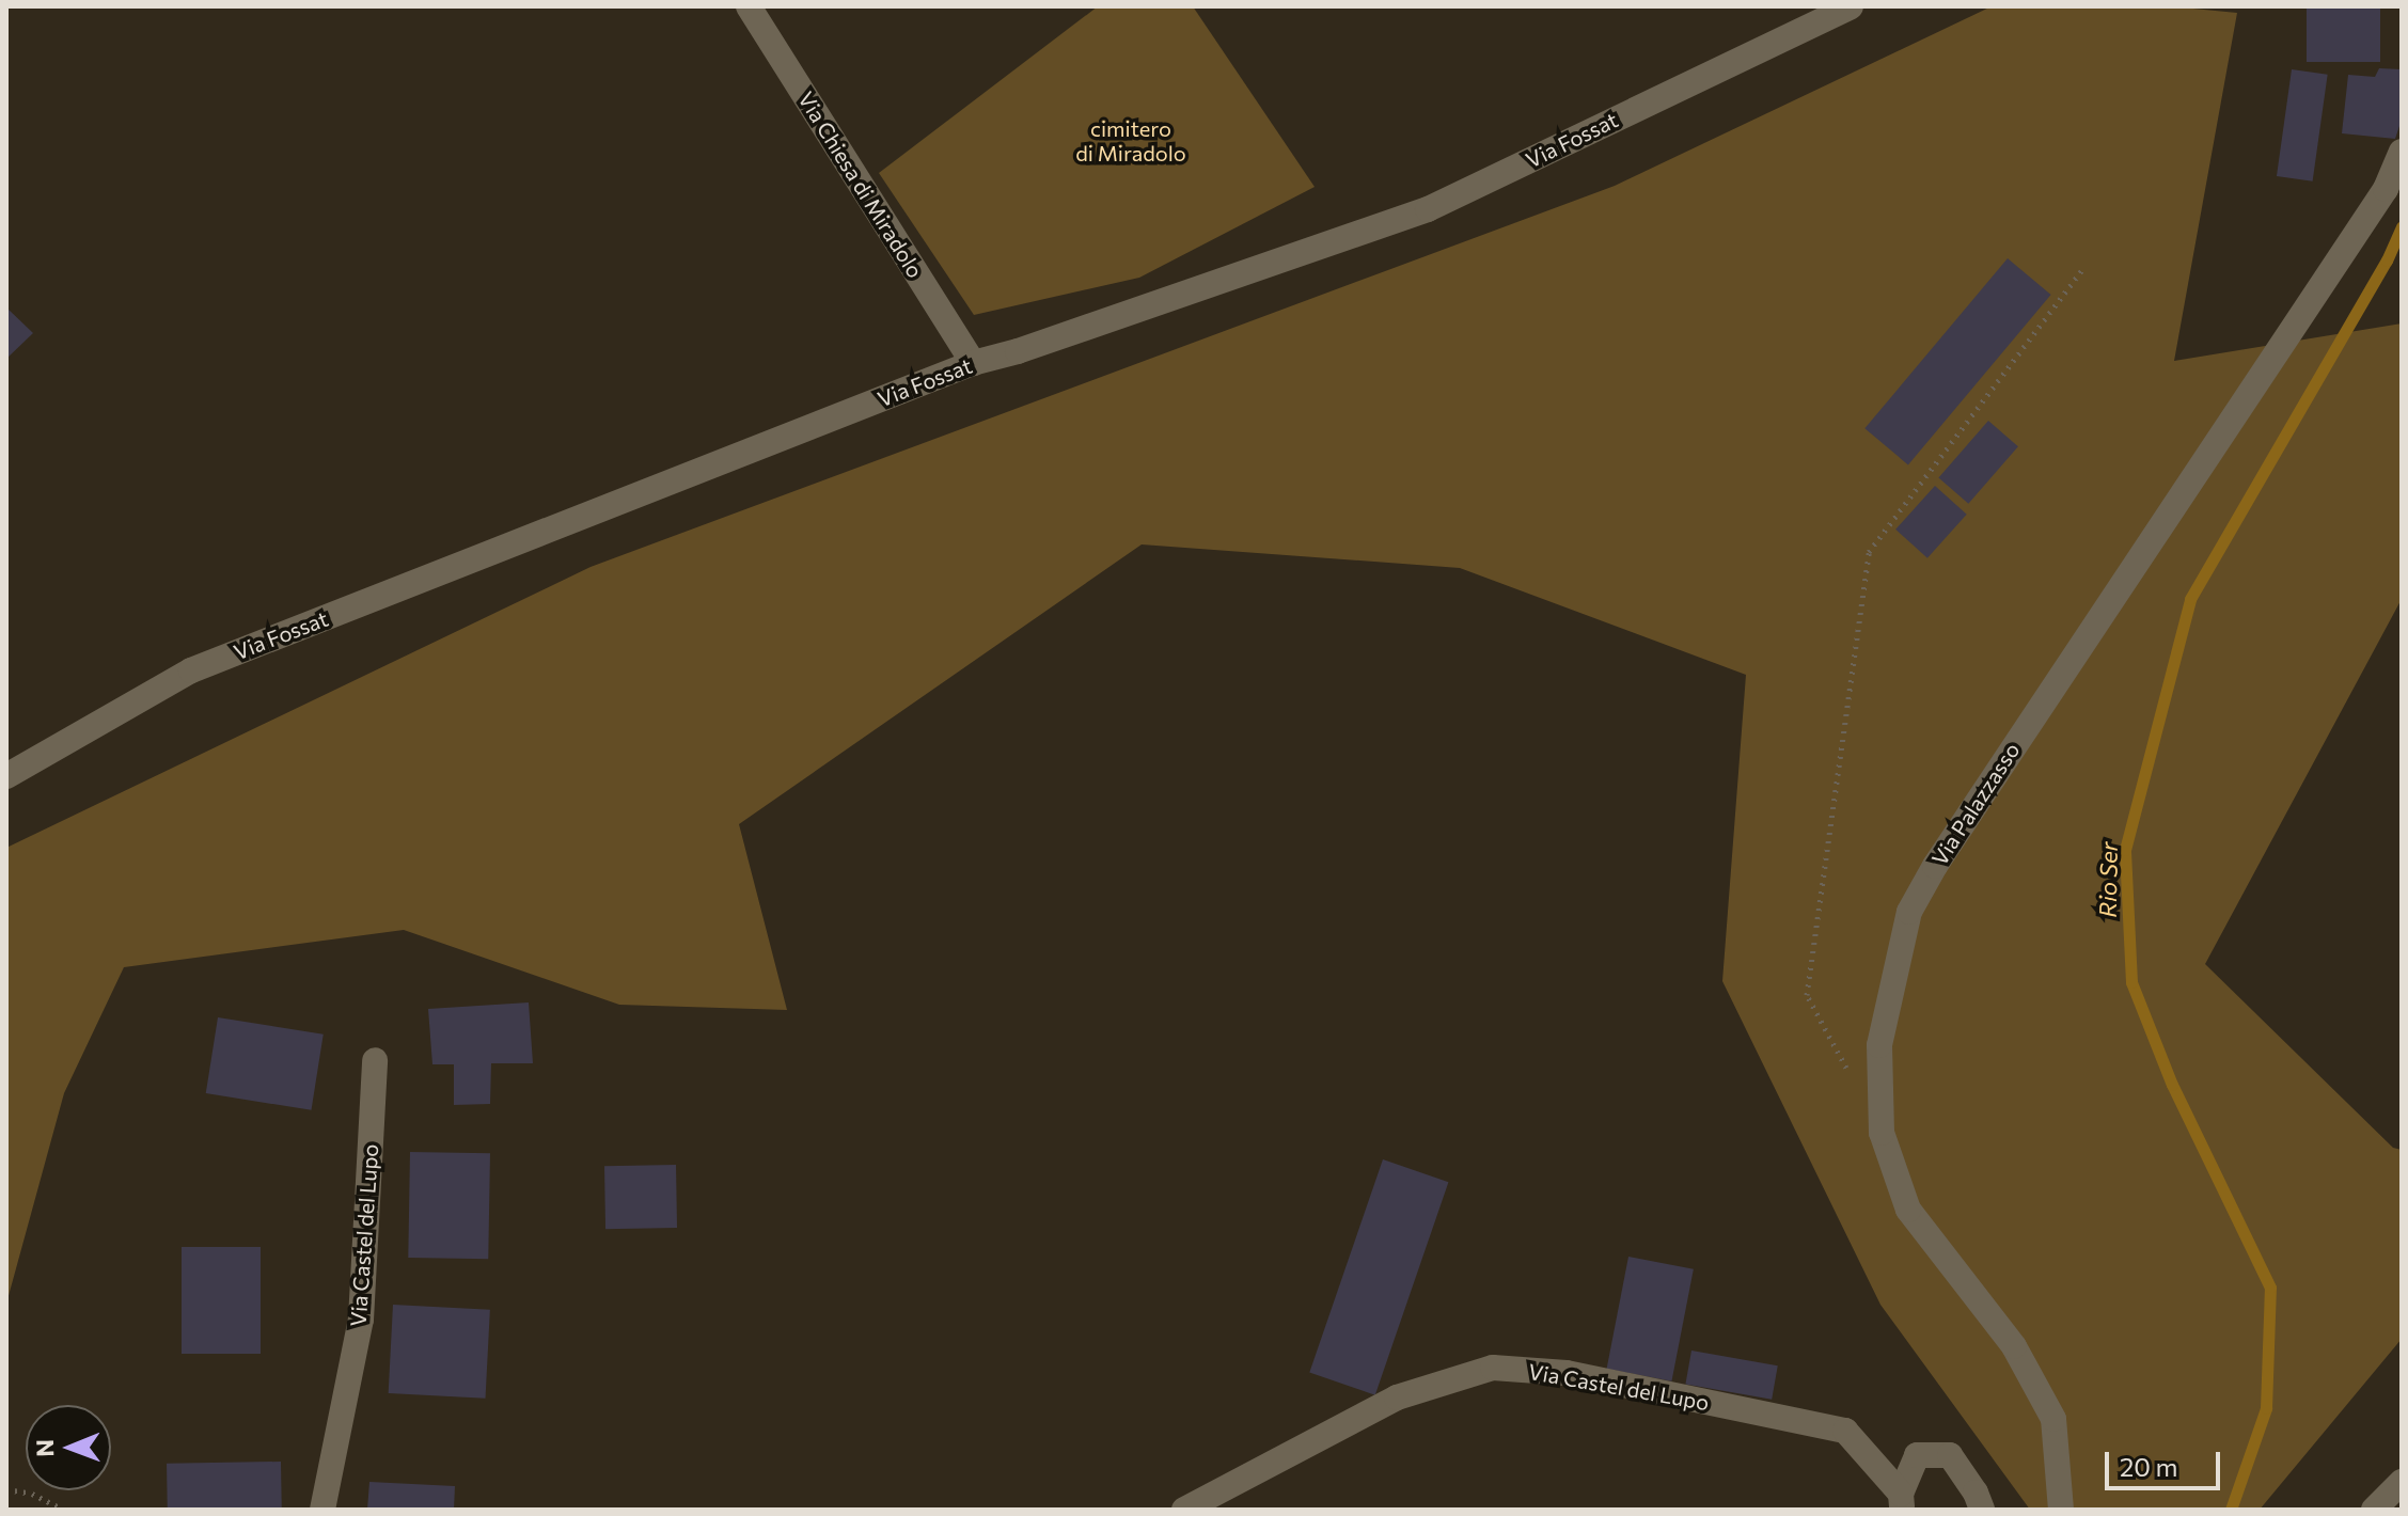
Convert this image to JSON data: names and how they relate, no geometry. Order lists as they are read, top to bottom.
{
  "streets": {
    "street": [
      "Via Fossat",
      "Via Chiesa di Miradolo",
      "Via Palazzasso",
      "Via Castel del Lupo"
    ]
  },
  "crossings": [
    ["Via Fossat", "Via Chiesa di Miradolo"]
  ],
  "water": ["Rio Ser"],
  "parks": ["cimitero di Miradolo"],
  "scale_bar": "20 m",
  "north": "left"
}
